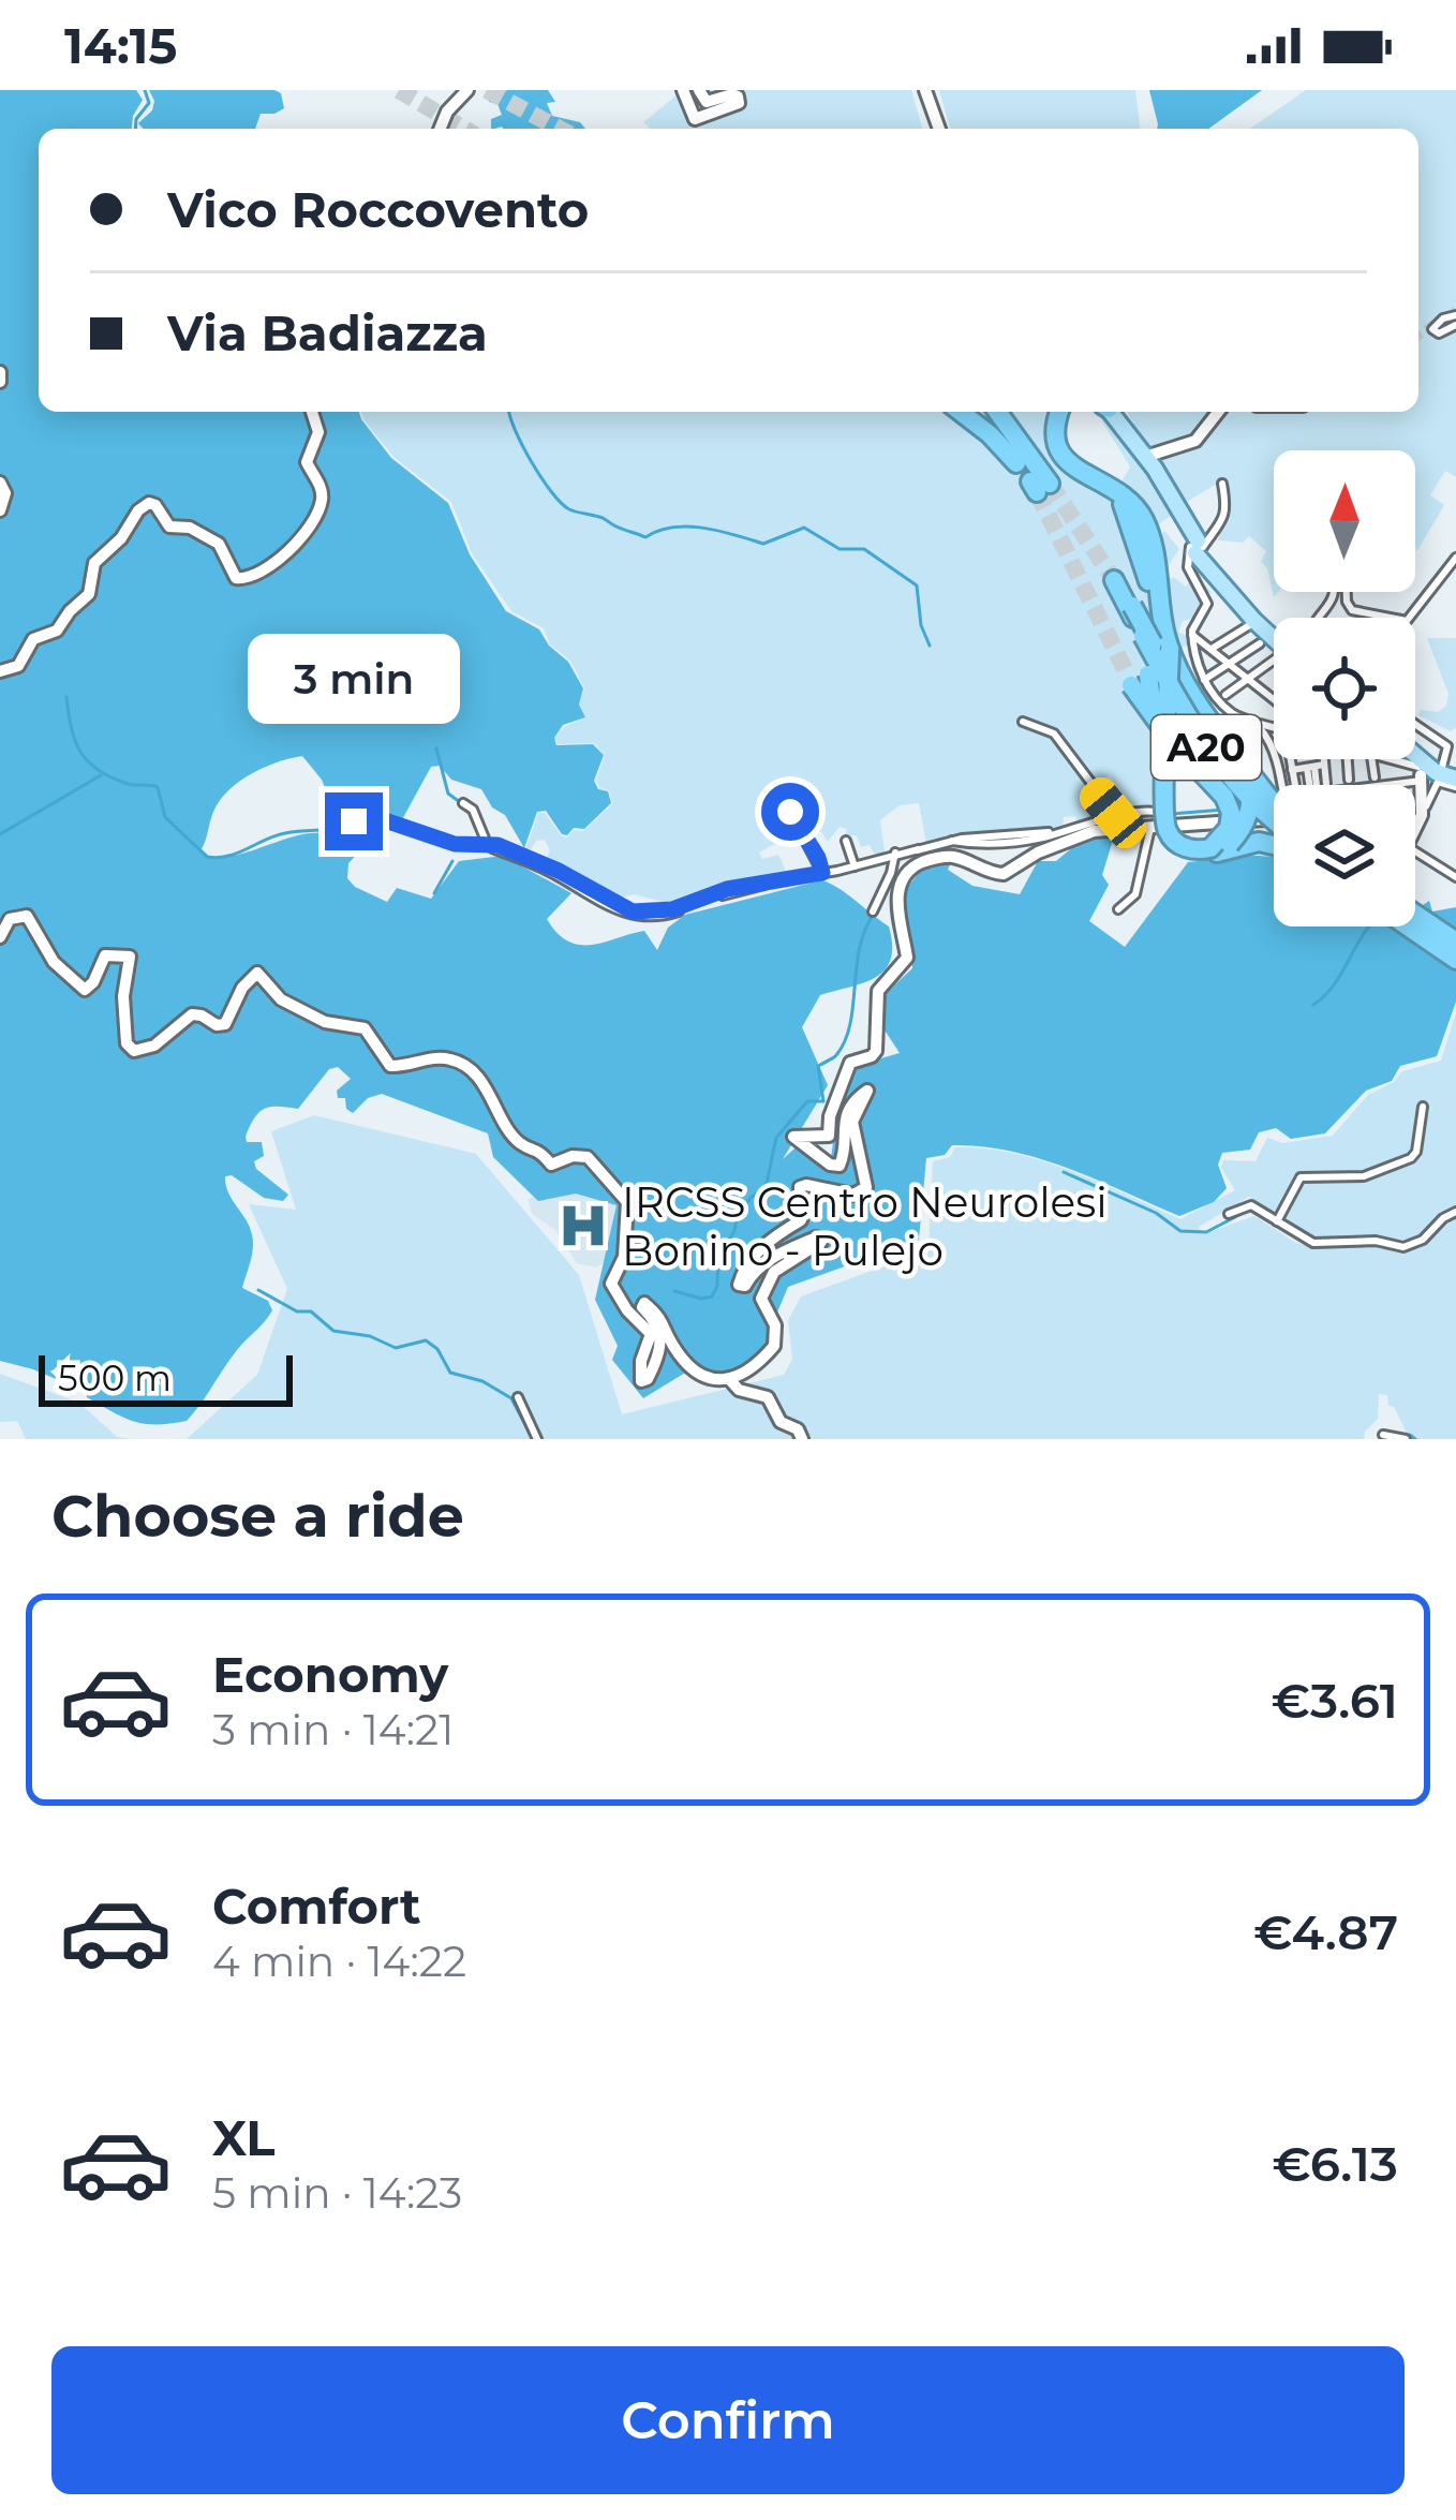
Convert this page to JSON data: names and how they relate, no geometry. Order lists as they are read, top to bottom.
{
  "streets": {
    "highway": ["A20"]
  },
  "places": {
    "hospital": ["IRCSS Centro Neurolesi Bonino - Pulejo"]
  },
  "scale_bar": "500 m",
  "north": "top",
  "page": {
    "status": "14:15",
    "banner": ["Vico Roccovento", "Via Badiazza"],
    "bubble": "3 min",
    "scale": "500 m",
    "heading": "Choose a ride",
    "list": [
      {
        "name": "Economy",
        "note": "3 min · 14:21",
        "value": "€3.61"
      },
      {
        "name": "Comfort",
        "note": "4 min · 14:22",
        "value": "€4.87"
      },
      {
        "name": "XL",
        "note": "5 min · 14:23",
        "value": "€6.13"
      }
    ],
    "buttons": "Confirm"
  }
}
